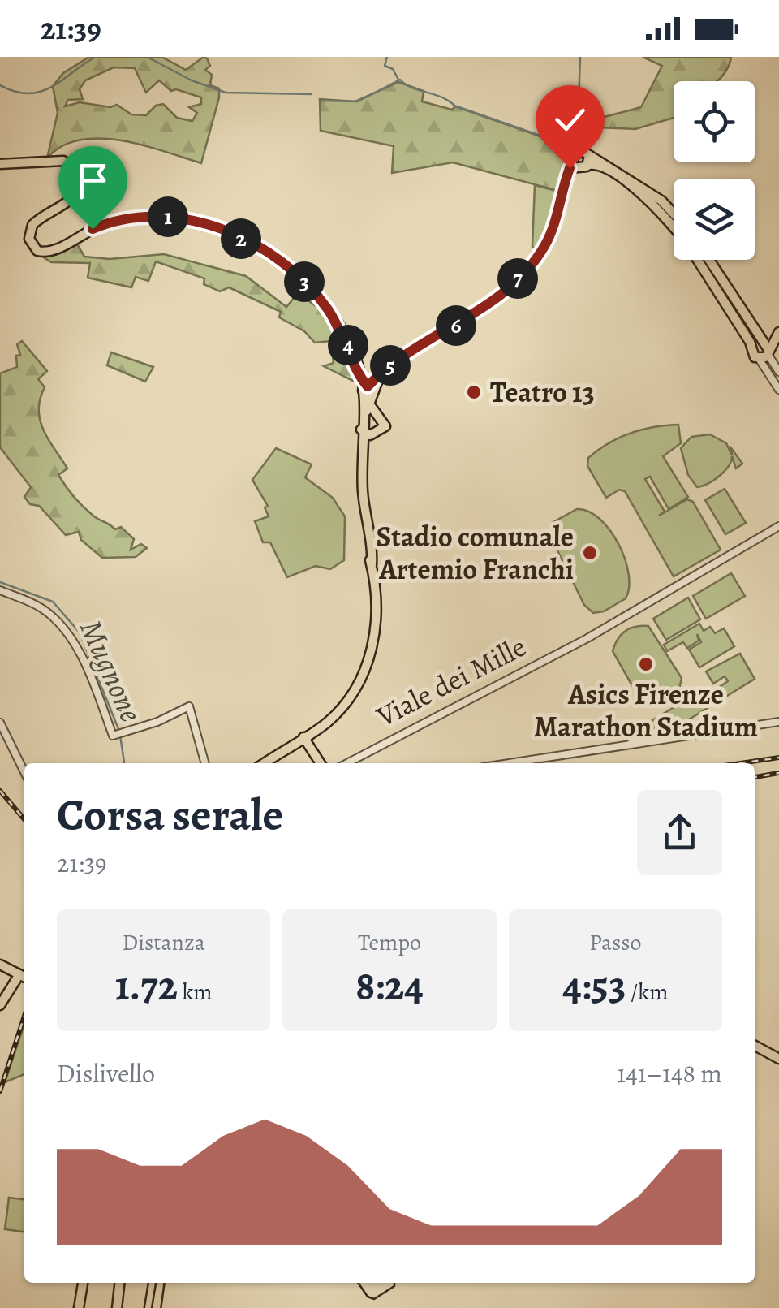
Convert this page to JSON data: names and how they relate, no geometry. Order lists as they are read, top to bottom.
{
  "streets": {
    "street": ["Viale dei Mille"]
  },
  "water": ["Mugnone"],
  "places": ["Teatro 13", "Stadio comunale Artemio Franchi", "Asics Firenze Marathon Stadium"],
  "page": {
    "status": "21:39",
    "pins": [
      "1",
      "2",
      "7",
      "3",
      "6",
      "4",
      "5"
    ],
    "heading": ["Corsa serale", "21:39"],
    "stats": [
      ["Distanza", "1.72 km"],
      ["Tempo", "8:24"],
      ["Passo", "4:53 /km"]
    ],
    "chart": ["Dislivello", "141–148 m"]
  }
}
